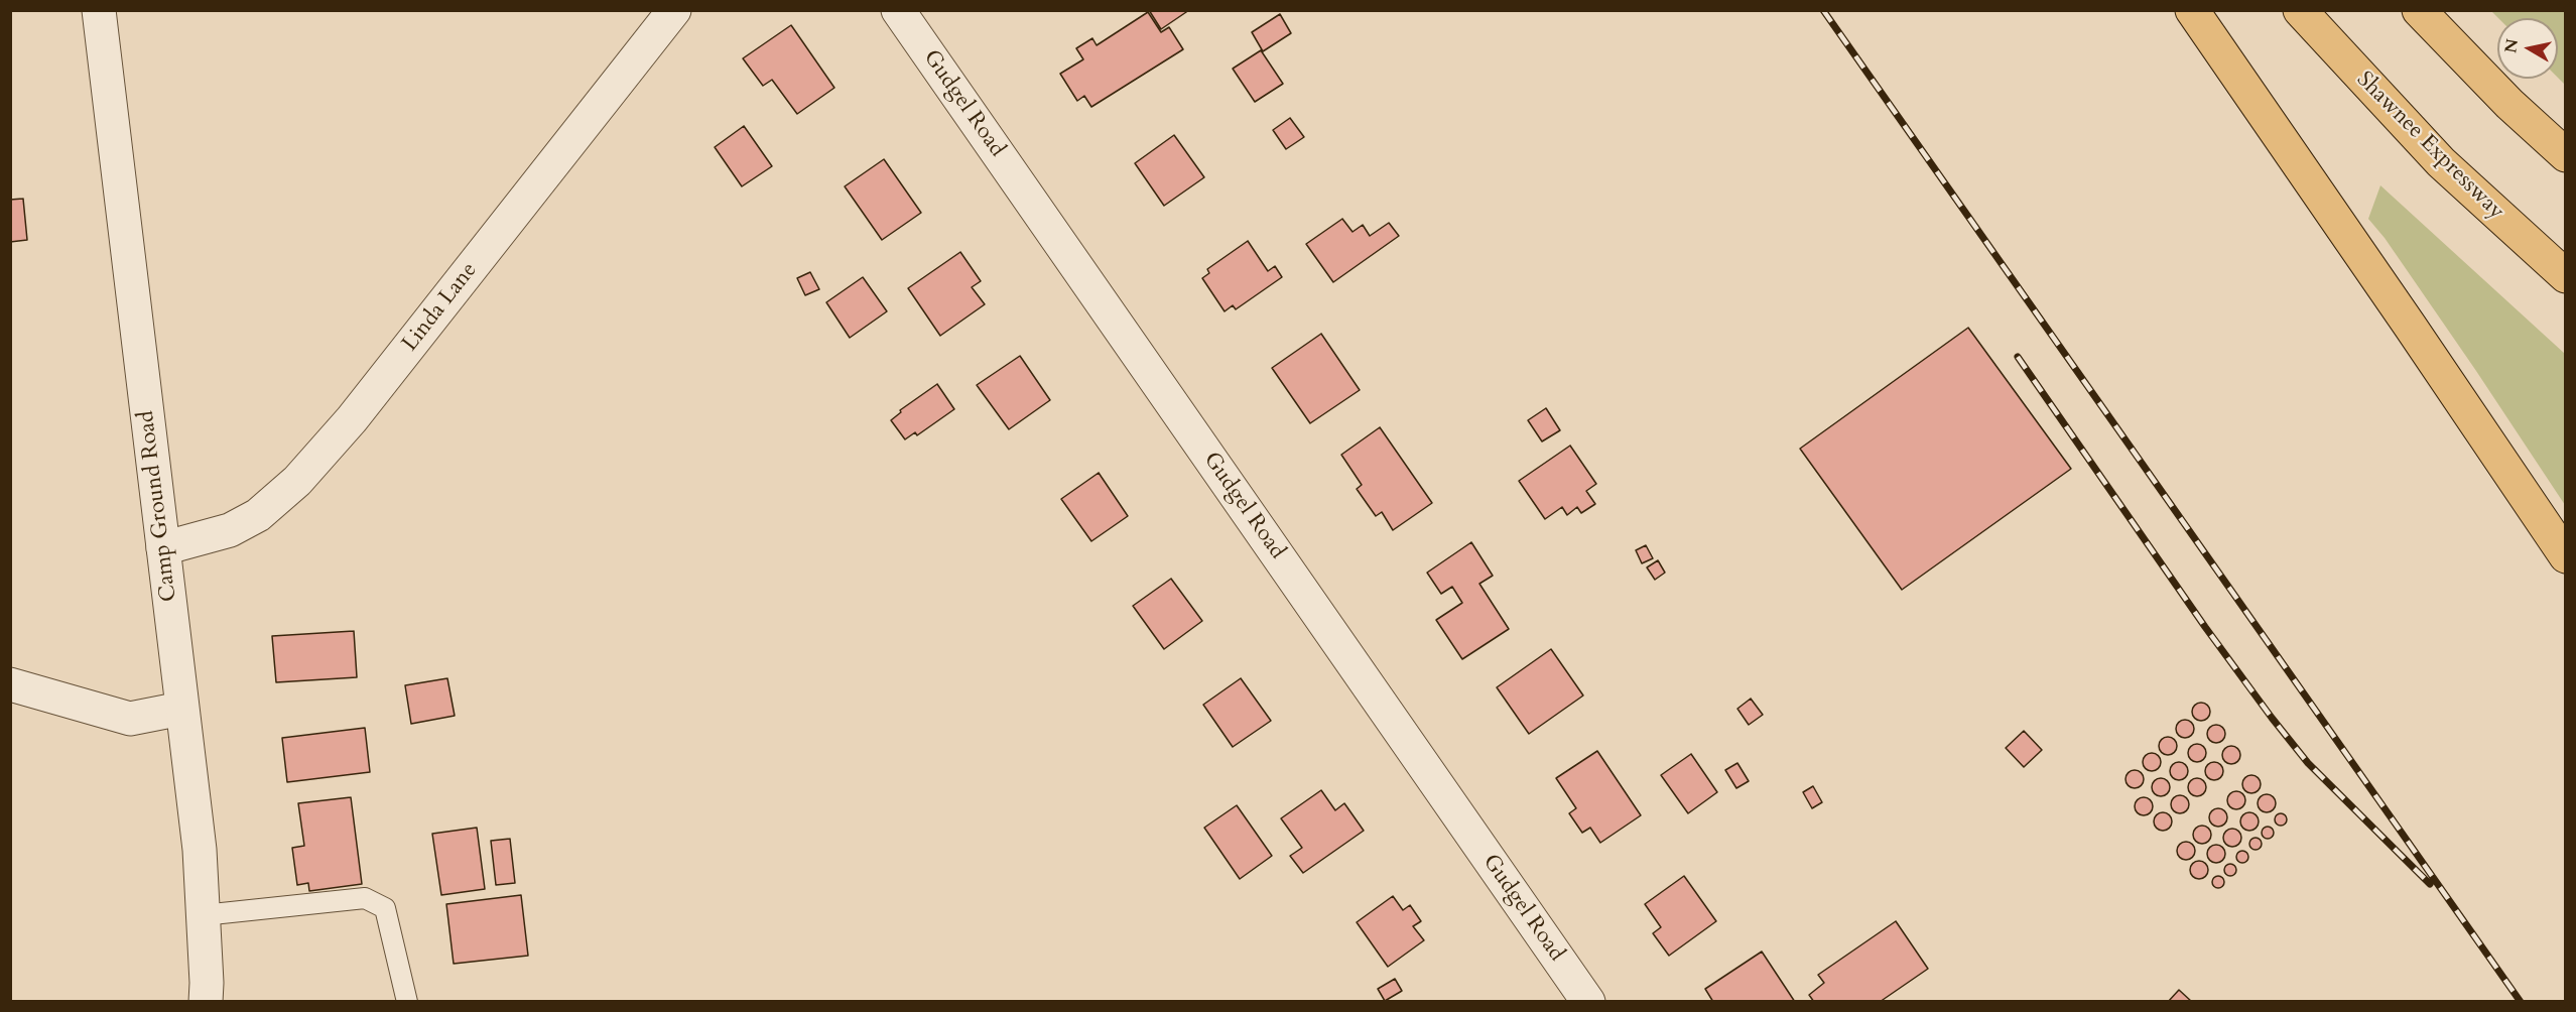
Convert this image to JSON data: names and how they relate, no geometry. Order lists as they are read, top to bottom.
{
  "streets": {
    "highway": ["Shawnee Expressway"],
    "street": ["Gudgel Road", "Linda Lane", "Camp Ground Road"]
  },
  "crossings": [
    ["Linda Lane", "Camp Ground Road"]
  ],
  "north": "left"
}
